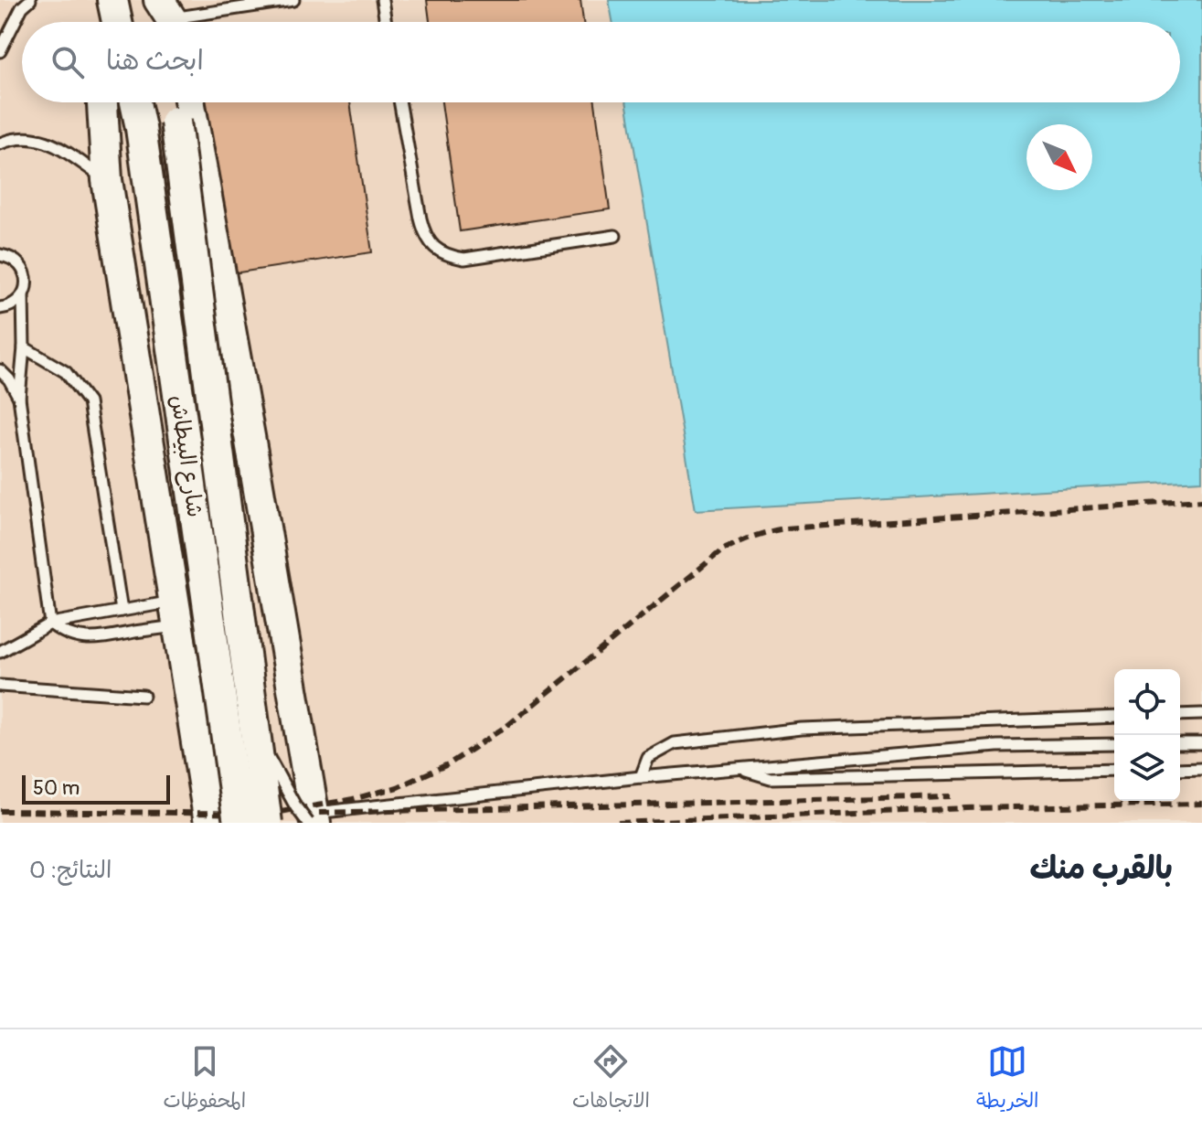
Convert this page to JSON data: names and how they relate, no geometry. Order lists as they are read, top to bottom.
{
  "streets": {
    "street": ["شارع البيطاش"]
  },
  "scale_bar": "50 m",
  "north": "bottom right",
  "page": {
    "search": "ابحث هنا",
    "scale": "50 m",
    "heading": ["بالقرب منك", "النتائج: 0"],
    "nav": ["الخريطة", "الاتجاهات", "المحفوظات"]
  }
}
